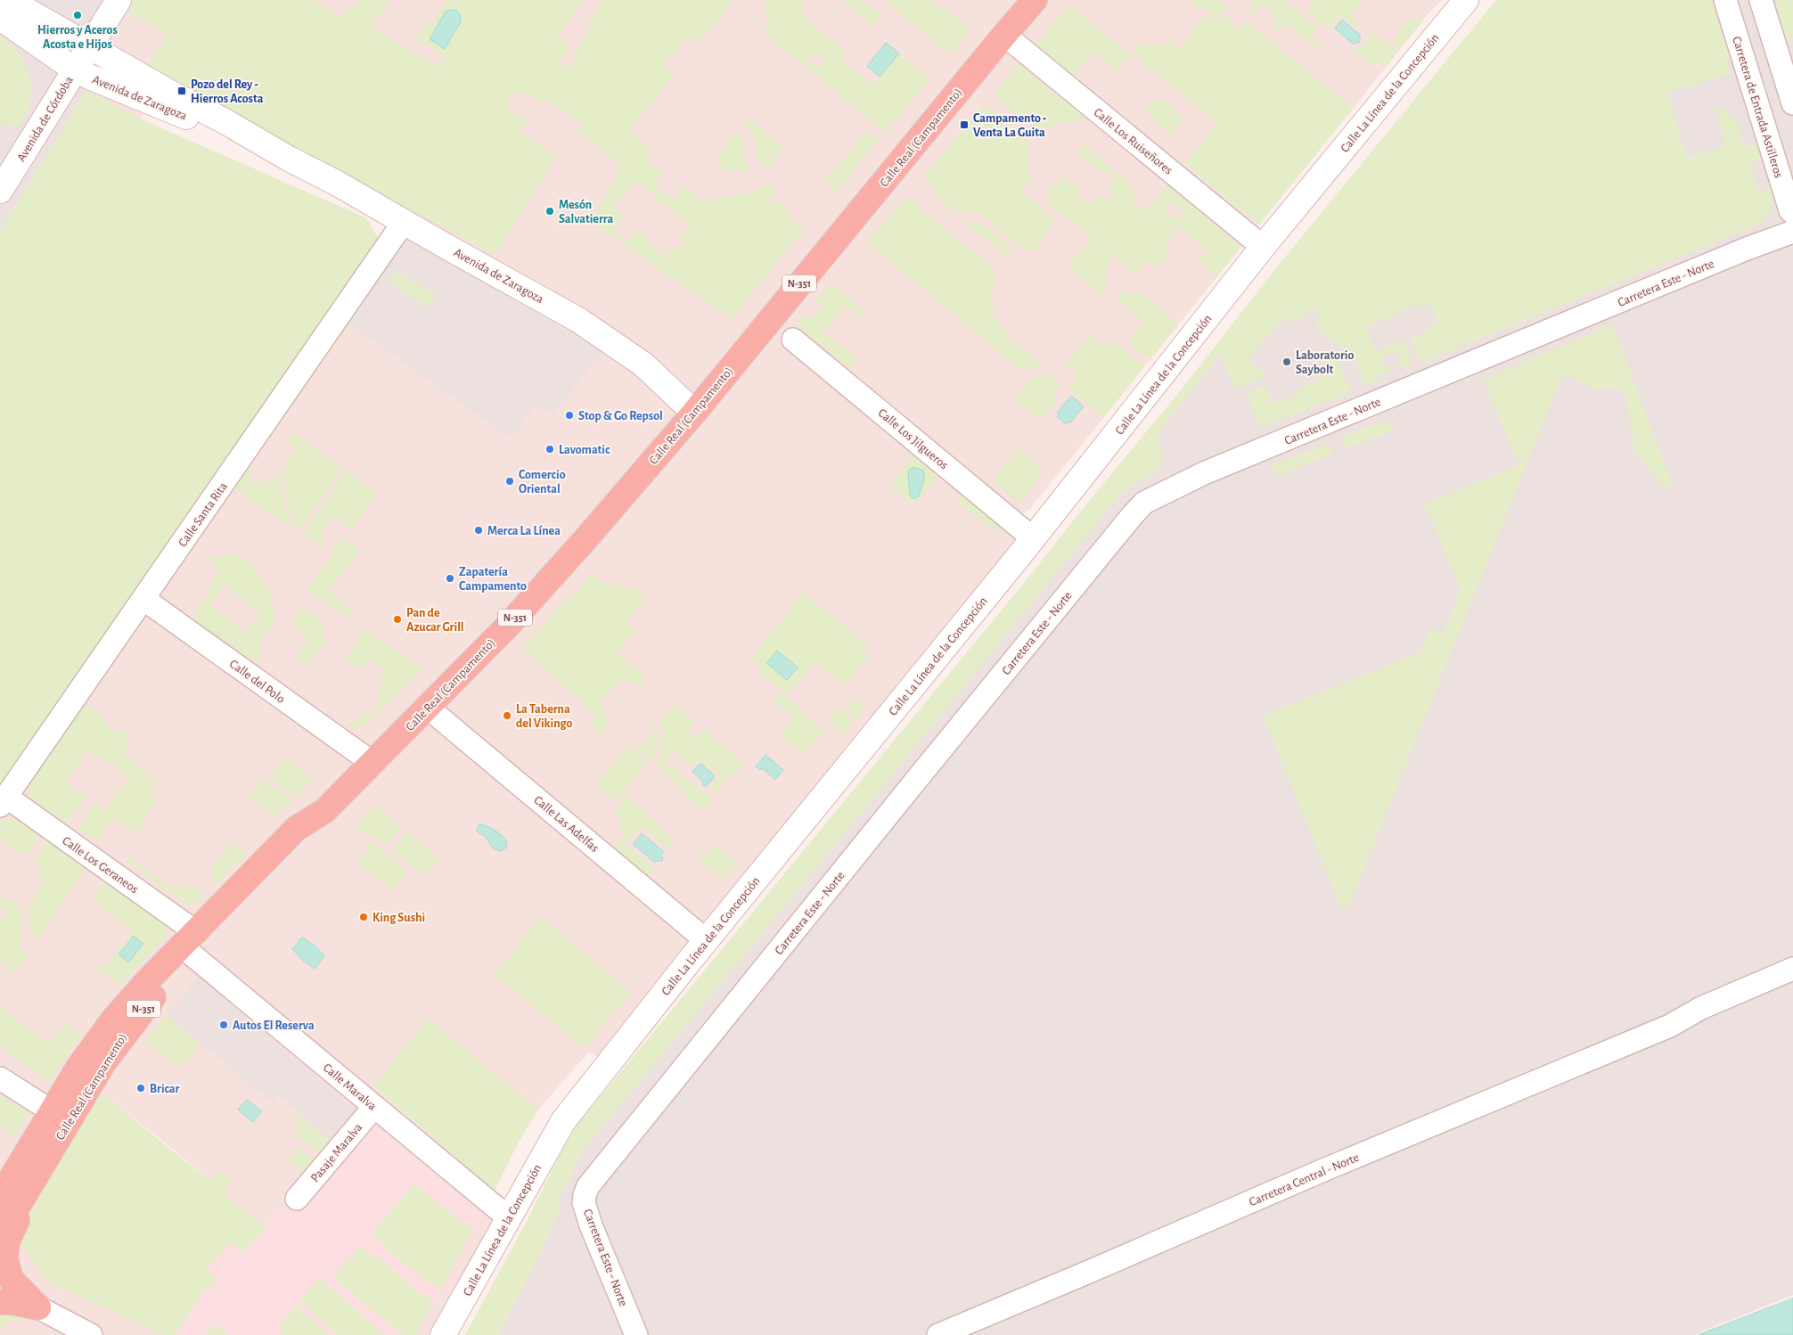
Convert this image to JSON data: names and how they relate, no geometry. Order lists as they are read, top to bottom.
{
  "streets": {
    "highway": ["Calle Real (Campamento)", "N-351"],
    "street": [
      "Calle La Línea de la Concepción",
      "Avenida de Zaragoza",
      "Carretera de Entrada Astilleros",
      "Avenida de Córdoba",
      "Calle Los Ruiseñores",
      "Carretera Este - Norte",
      "Calle Los Jilgueros",
      "Calle Santa Rita",
      "Calle del Polo",
      "Calle Las Adelfas",
      "Calle Los Geraneos",
      "Calle Maralva",
      "Pasaje Maralva",
      "Carretera Central - Norte"
    ]
  },
  "crossings": [
    ["Calle La Línea de la Concepción", "Calle Los Ruiseñores"],
    ["Calle La Línea de la Concepción", "Calle Los Jilgueros"],
    ["Calle La Línea de la Concepción", "Calle Las Adelfas"],
    ["Calle La Línea de la Concepción", "Calle Maralva"],
    ["Avenida de Zaragoza", "Avenida de Córdoba"],
    ["Avenida de Zaragoza", "Calle Real (Campamento)"],
    ["Avenida de Zaragoza", "Calle Santa Rita"],
    ["Calle Real (Campamento)", "Calle Los Ruiseñores"],
    ["Calle Real (Campamento)", "Calle del Polo"],
    ["Calle Real (Campamento)", "Calle Las Adelfas"],
    ["Calle Real (Campamento)", "Calle Los Geraneos"],
    ["Calle Real (Campamento)", "Calle Maralva"],
    ["Calle Santa Rita", "Calle del Polo"],
    ["Calle Santa Rita", "Calle Los Geraneos"],
    ["Calle Los Geraneos", "Calle Maralva"],
    ["Calle Maralva", "Pasaje Maralva"]
  ],
  "places": {
    "other": [
      "Hierros y Aceros Acosta e Hijos",
      "Mesón Salvatierra",
      "Laboratorio Saybolt",
      "Stop & Go Repsol",
      "Lavomatic",
      "Comercio Oriental",
      "Merca La Línea",
      "Zapatería Campamento",
      "Pan de Azucar Grill",
      "La Taberna del Vikingo",
      "King Sushi",
      "Autos El Reserva",
      "Bricar"
    ],
    "transit": ["Pozo del Rey - Hierros Acosta", "Campamento - Venta La Guita"]
  }
}
